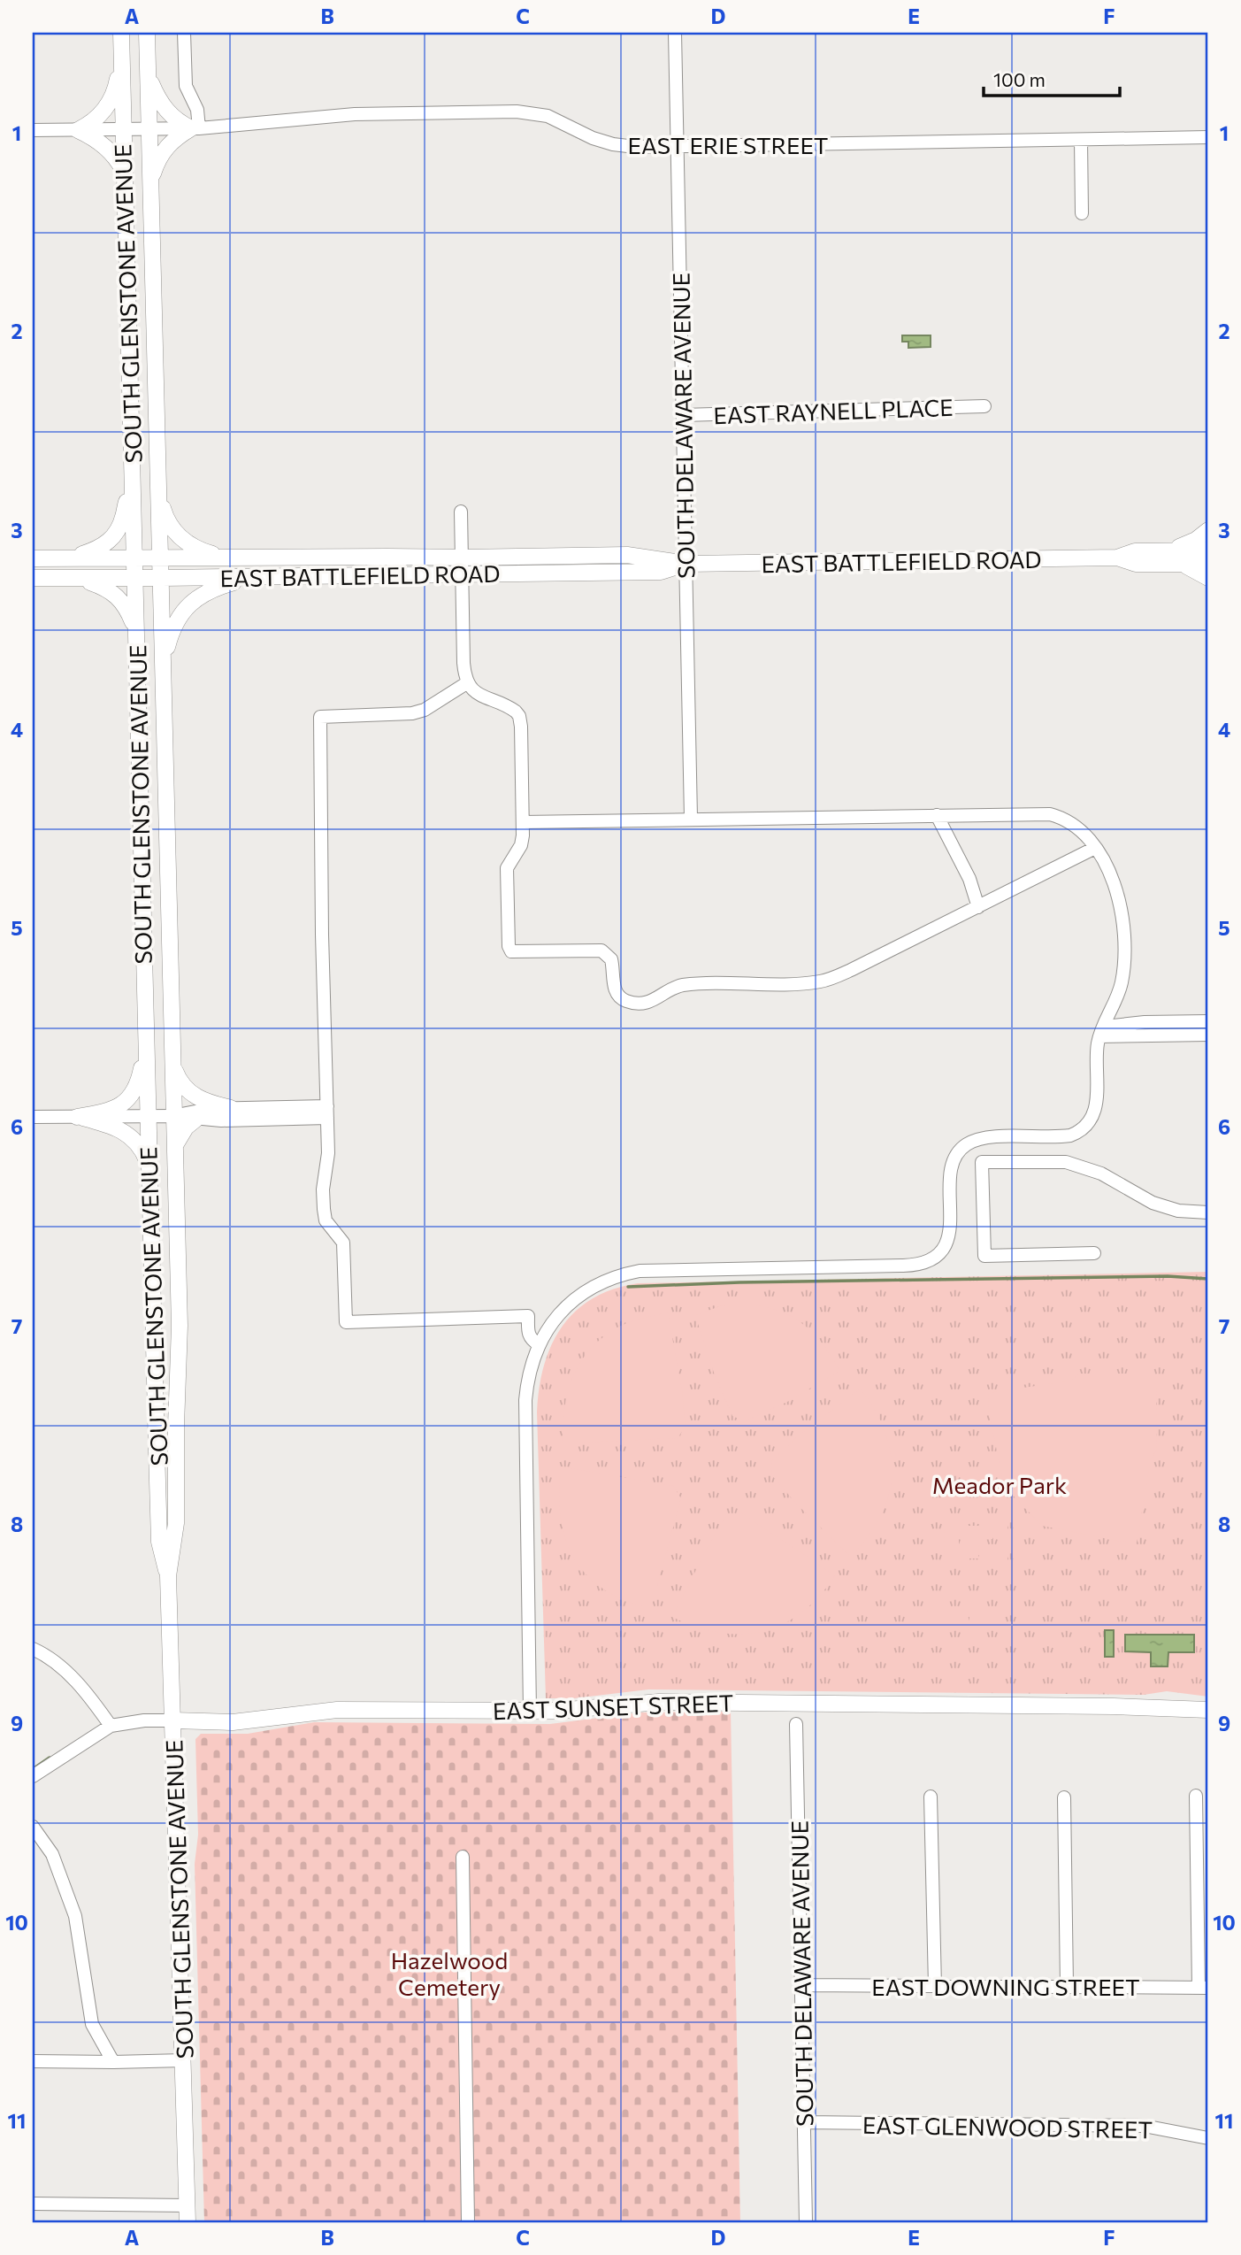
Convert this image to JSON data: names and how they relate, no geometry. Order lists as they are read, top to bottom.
{
  "streets": {
    "main road": ["SOUTH GLENSTONE AVENUE", "EAST BATTLEFIELD ROAD", "EAST SUNSET STREET"],
    "street": [
      "EAST ERIE STREET",
      "EAST RAYNELL PLACE",
      "SOUTH DELAWARE AVENUE",
      "EAST DOWNING STREET",
      "EAST GLENWOOD STREET"
    ]
  },
  "crossings": [
    ["EAST ERIE STREET", "SOUTH GLENSTONE AVENUE"],
    ["EAST ERIE STREET", "SOUTH DELAWARE AVENUE"],
    ["SOUTH GLENSTONE AVENUE", "EAST BATTLEFIELD ROAD"],
    ["SOUTH GLENSTONE AVENUE", "EAST SUNSET STREET"],
    ["EAST RAYNELL PLACE", "SOUTH DELAWARE AVENUE"],
    ["SOUTH DELAWARE AVENUE", "EAST BATTLEFIELD ROAD"],
    ["SOUTH DELAWARE AVENUE", "EAST DOWNING STREET"],
    ["SOUTH DELAWARE AVENUE", "EAST GLENWOOD STREET"]
  ],
  "parks": ["Meador Park", "Hazelwood Cemetery"],
  "scale_bar": "100 m",
  "grid": {
    "columns": [
      "A",
      "B",
      "C",
      "D",
      "E",
      "F"
    ],
    "rows": [
      "1",
      "2",
      "3",
      "4",
      "5",
      "6",
      "7",
      "8",
      "9",
      "10",
      "11"
    ]
  }
}
